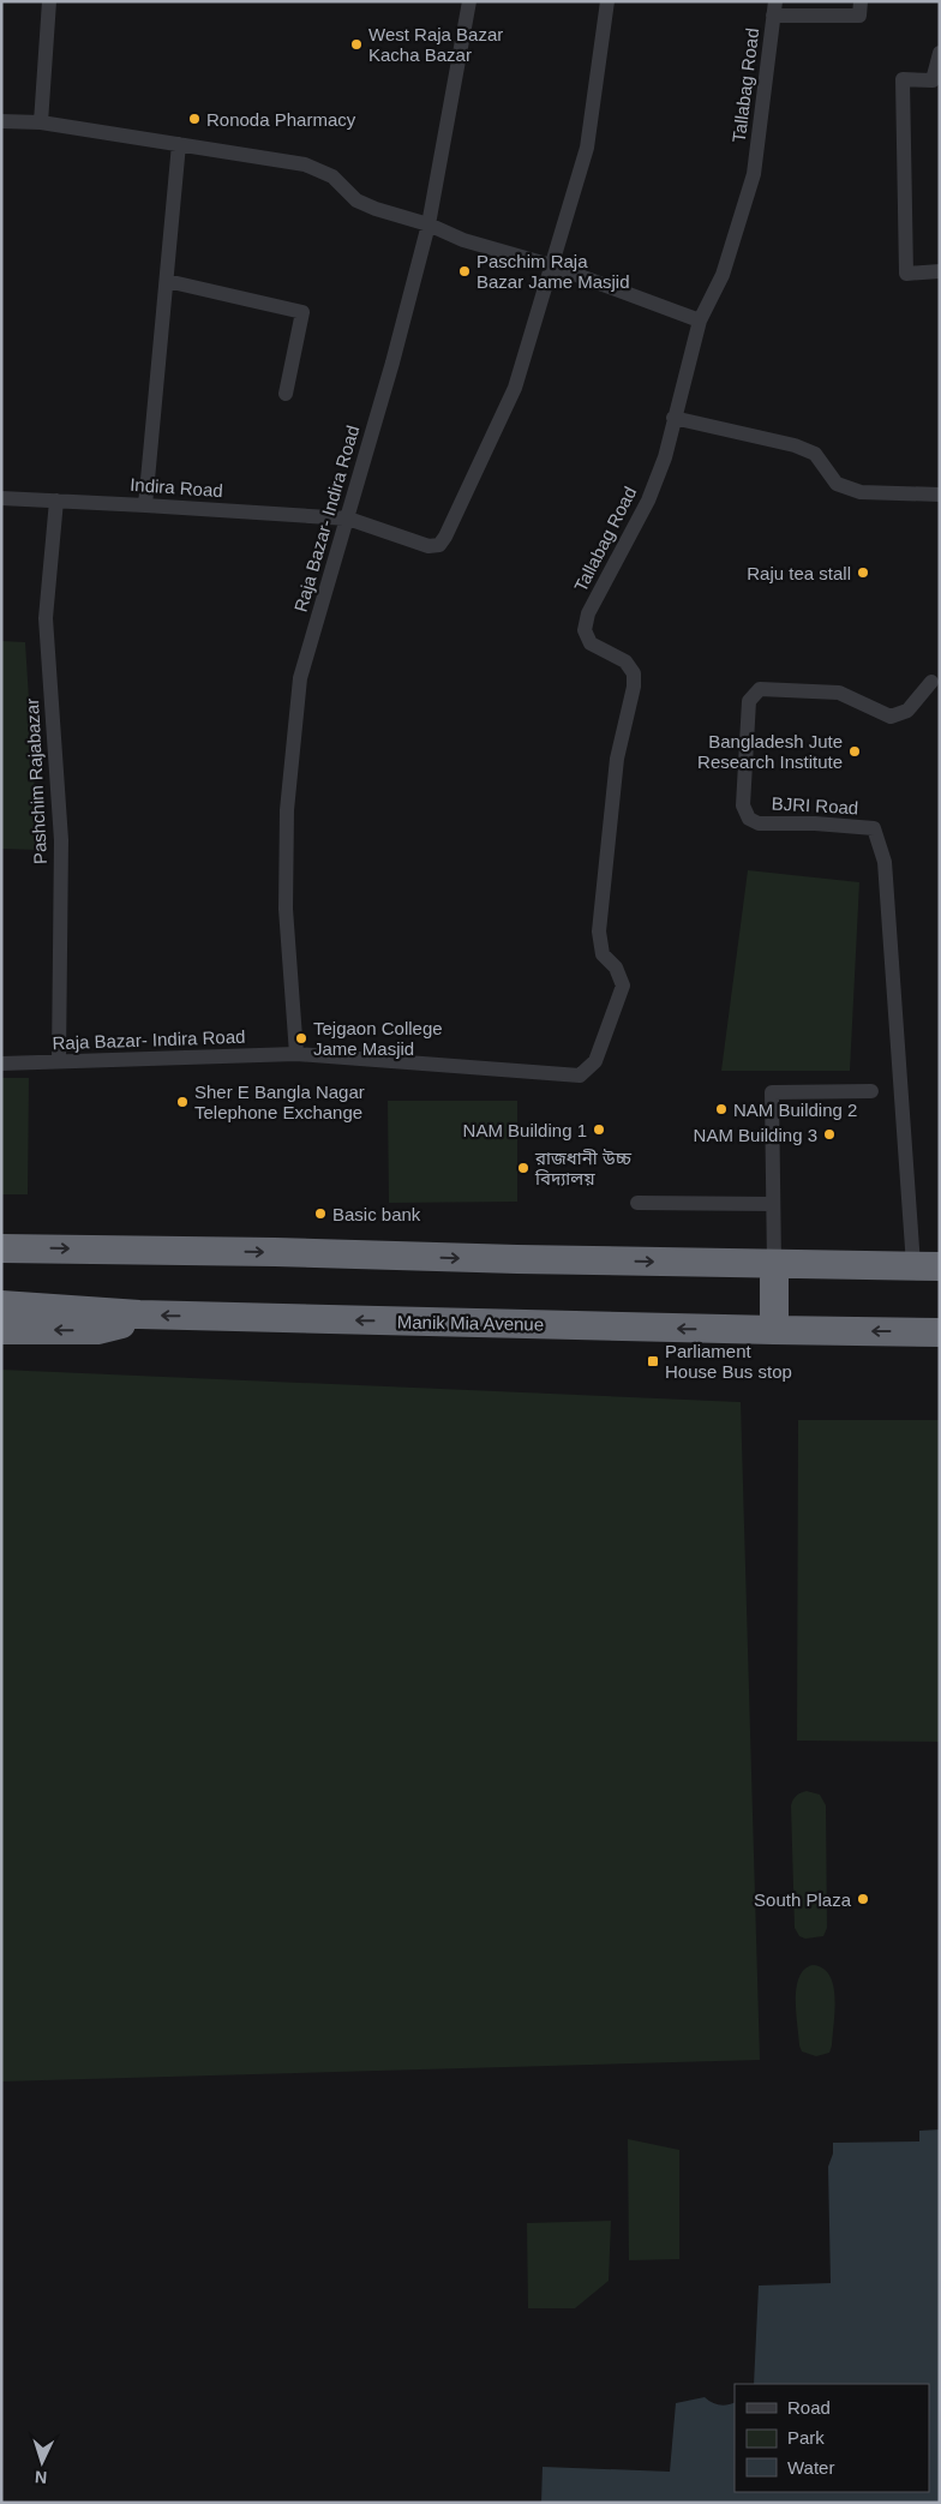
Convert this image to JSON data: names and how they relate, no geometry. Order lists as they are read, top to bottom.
{
  "streets": {
    "highway": ["Manik Mia Avenue"],
    "street": [
      "Tallabag Road",
      "Indira Road",
      "Raja Bazar- Indira Road",
      "Pashchim Rajabazar",
      "BJRI Road"
    ]
  },
  "crossings": [
    ["Tallabag Road", "Raja Bazar- Indira Road"],
    ["Indira Road", "Raja Bazar- Indira Road"],
    ["Indira Road", "Pashchim Rajabazar"],
    ["Raja Bazar- Indira Road", "Pashchim Rajabazar"]
  ],
  "places": {
    "other": [
      "West Raja Bazar Kacha Bazar",
      "Ronoda Pharmacy",
      "Paschim Raja Bazar Jame Masjid",
      "Raju tea stall",
      "Bangladesh Jute Research Institute",
      "Tejgaon College Jame Masjid",
      "Sher E Bangla Nagar Telephone Exchange",
      "NAM Building 2",
      "NAM Building 1",
      "NAM Building 3",
      "রাজধানী উচ্চ বিদ্যালয়",
      "Basic bank",
      "South Plaza"
    ],
    "transit": ["Parliament House Bus stop"]
  },
  "legend": ["Road", "Park", "Water"],
  "north": "bottom"
}
